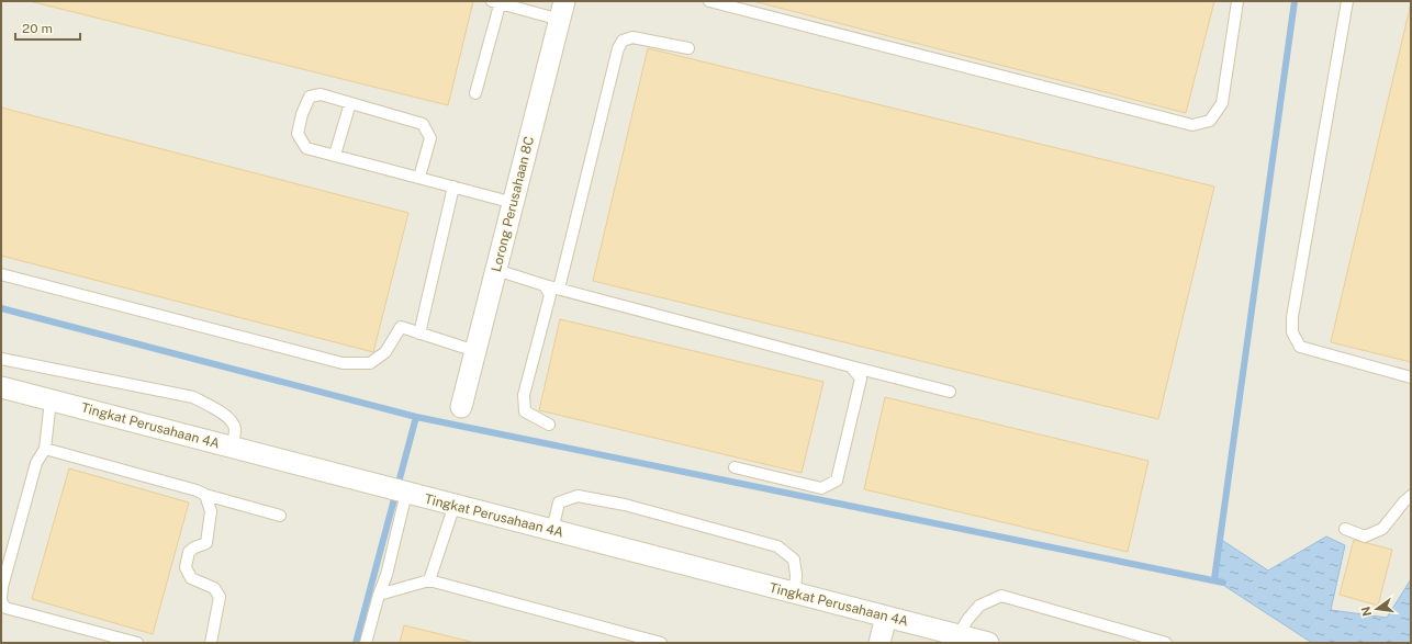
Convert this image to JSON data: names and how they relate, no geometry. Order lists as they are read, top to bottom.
{
  "streets": {
    "street": ["Lorong Perusahaan 8C", "Tingkat Perusahaan 4A"]
  },
  "scale_bar": "20 m",
  "north": "left"
}
